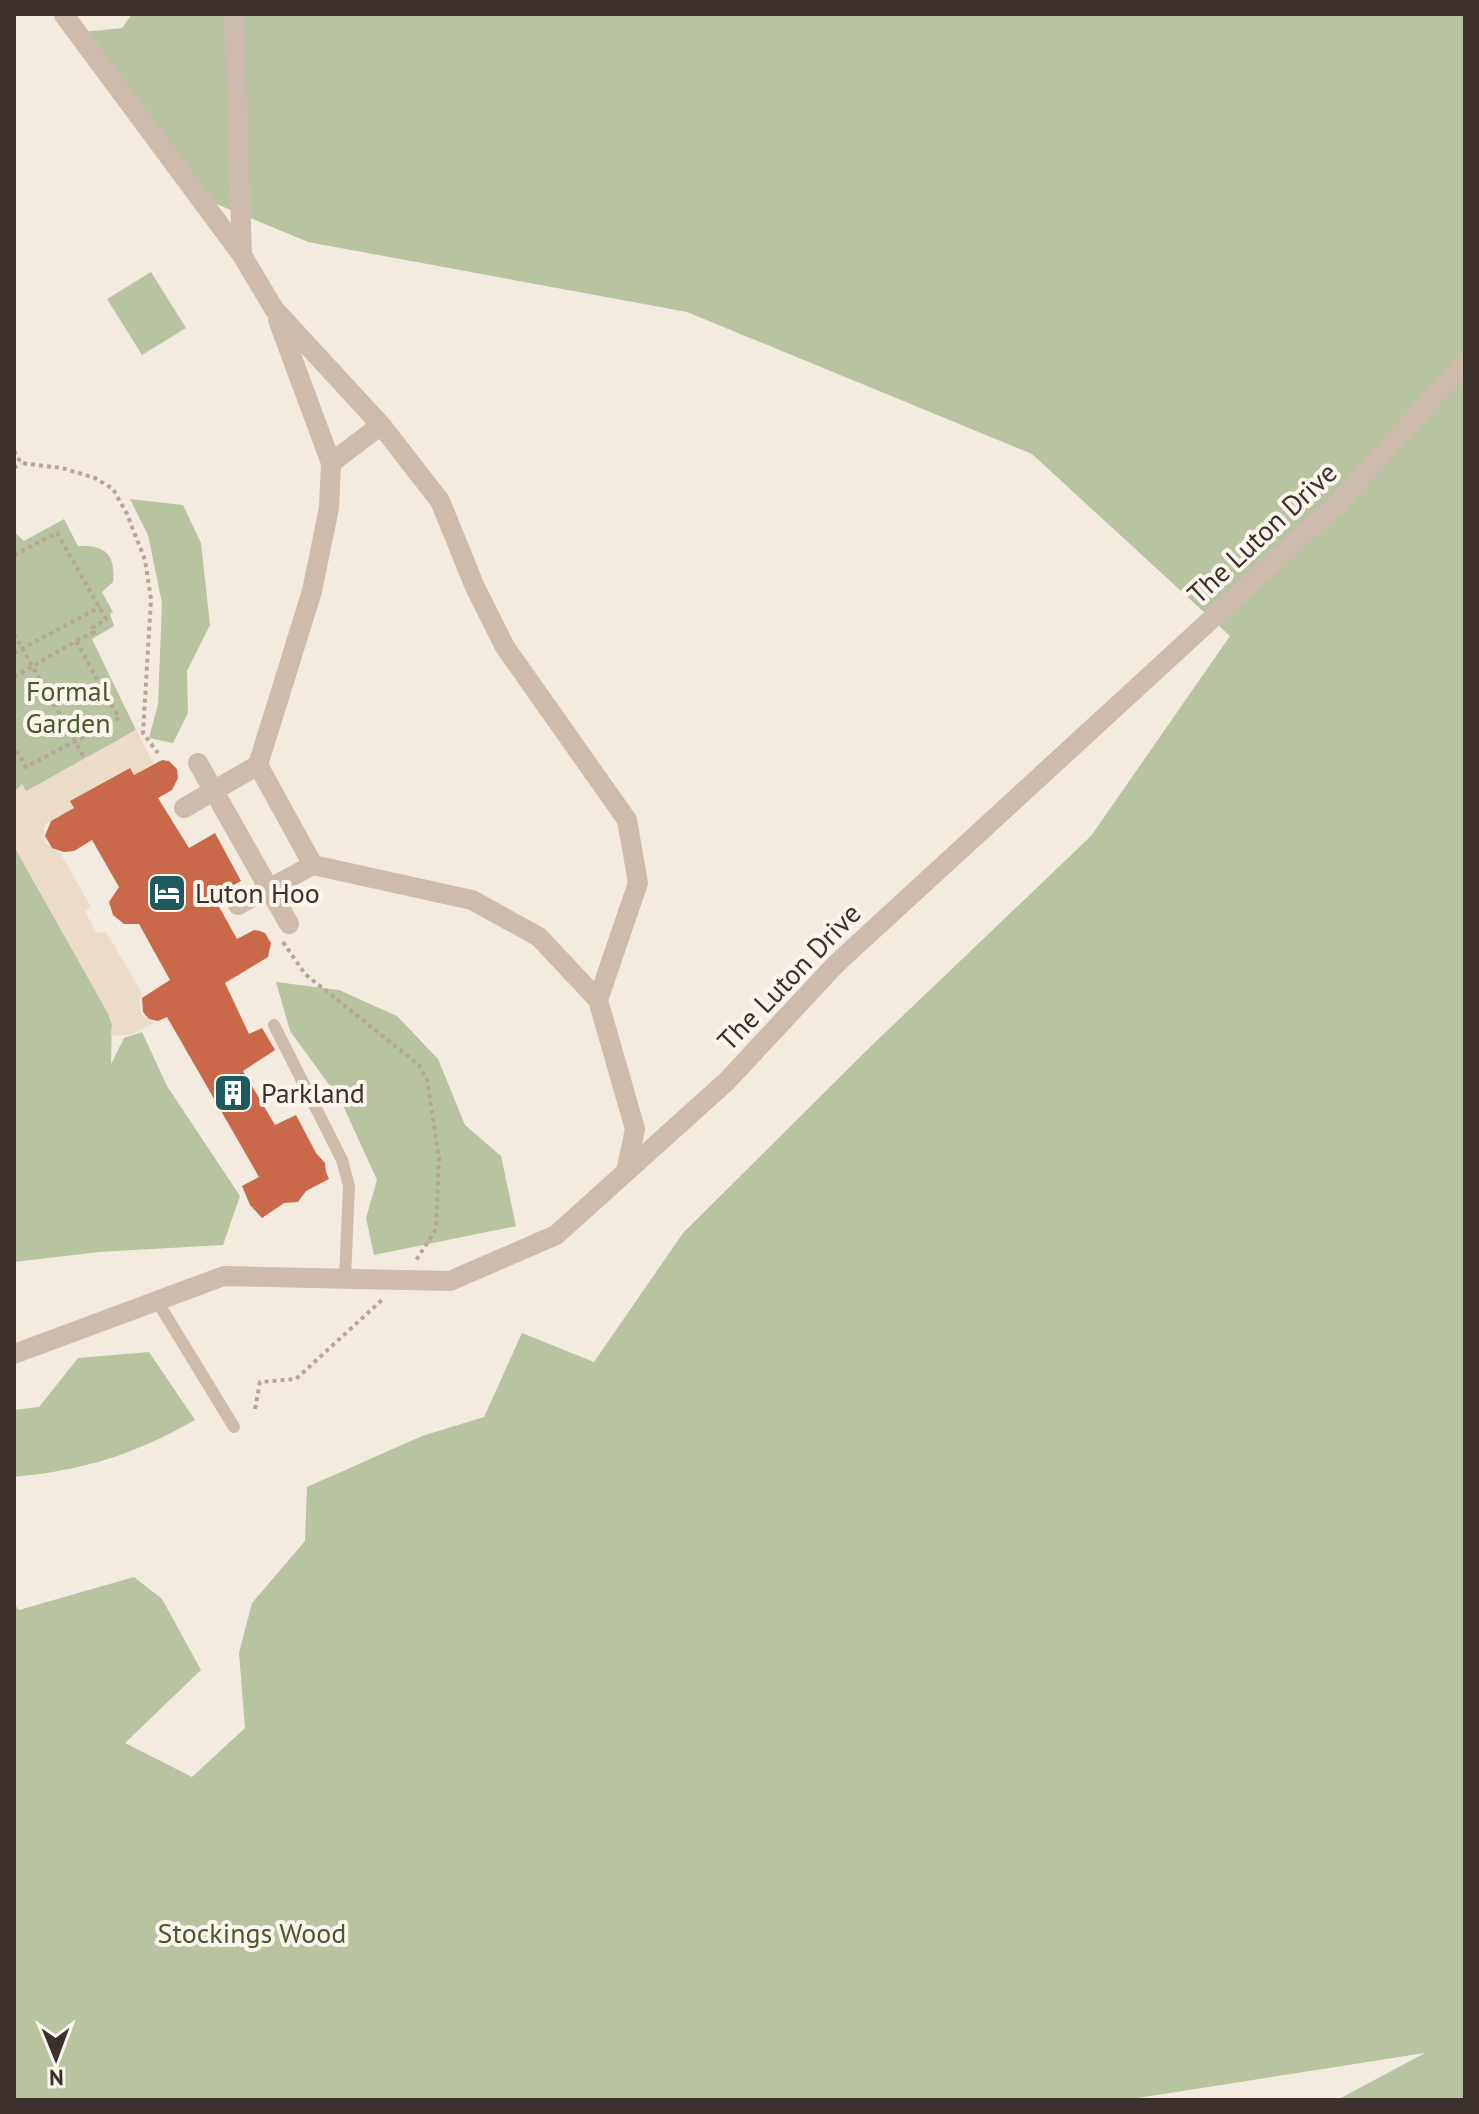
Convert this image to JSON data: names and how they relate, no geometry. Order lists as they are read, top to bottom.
{
  "streets": {
    "street": ["The Luton Drive"]
  },
  "parks": ["Formal Garden", "Stockings Wood"],
  "places": {
    "hotel": ["Luton Hoo"],
    "building": ["Parkland"]
  },
  "north": "bottom"
}
